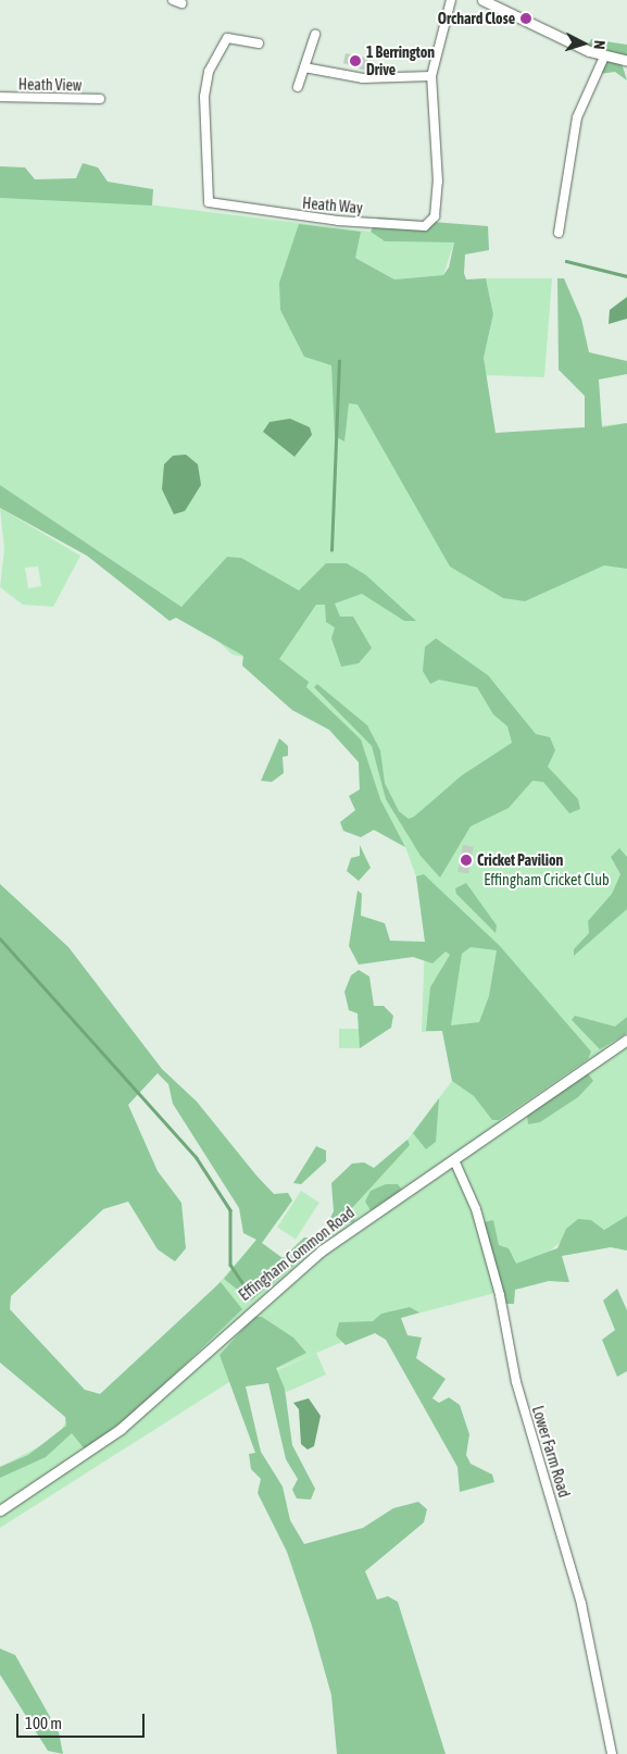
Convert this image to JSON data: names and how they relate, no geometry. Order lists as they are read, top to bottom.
{
  "streets": {
    "street": [
      "Heath View",
      "Heath Way",
      "Effingham Common Road",
      "Lower Farm Road"
    ]
  },
  "crossings": [
    ["Effingham Common Road", "Lower Farm Road"]
  ],
  "parks": ["Effingham Cricket Club"],
  "places": ["Orchard Close", "1 Berrington Drive", "Cricket Pavilion"],
  "scale_bar": "100 m",
  "north": "right"
}
